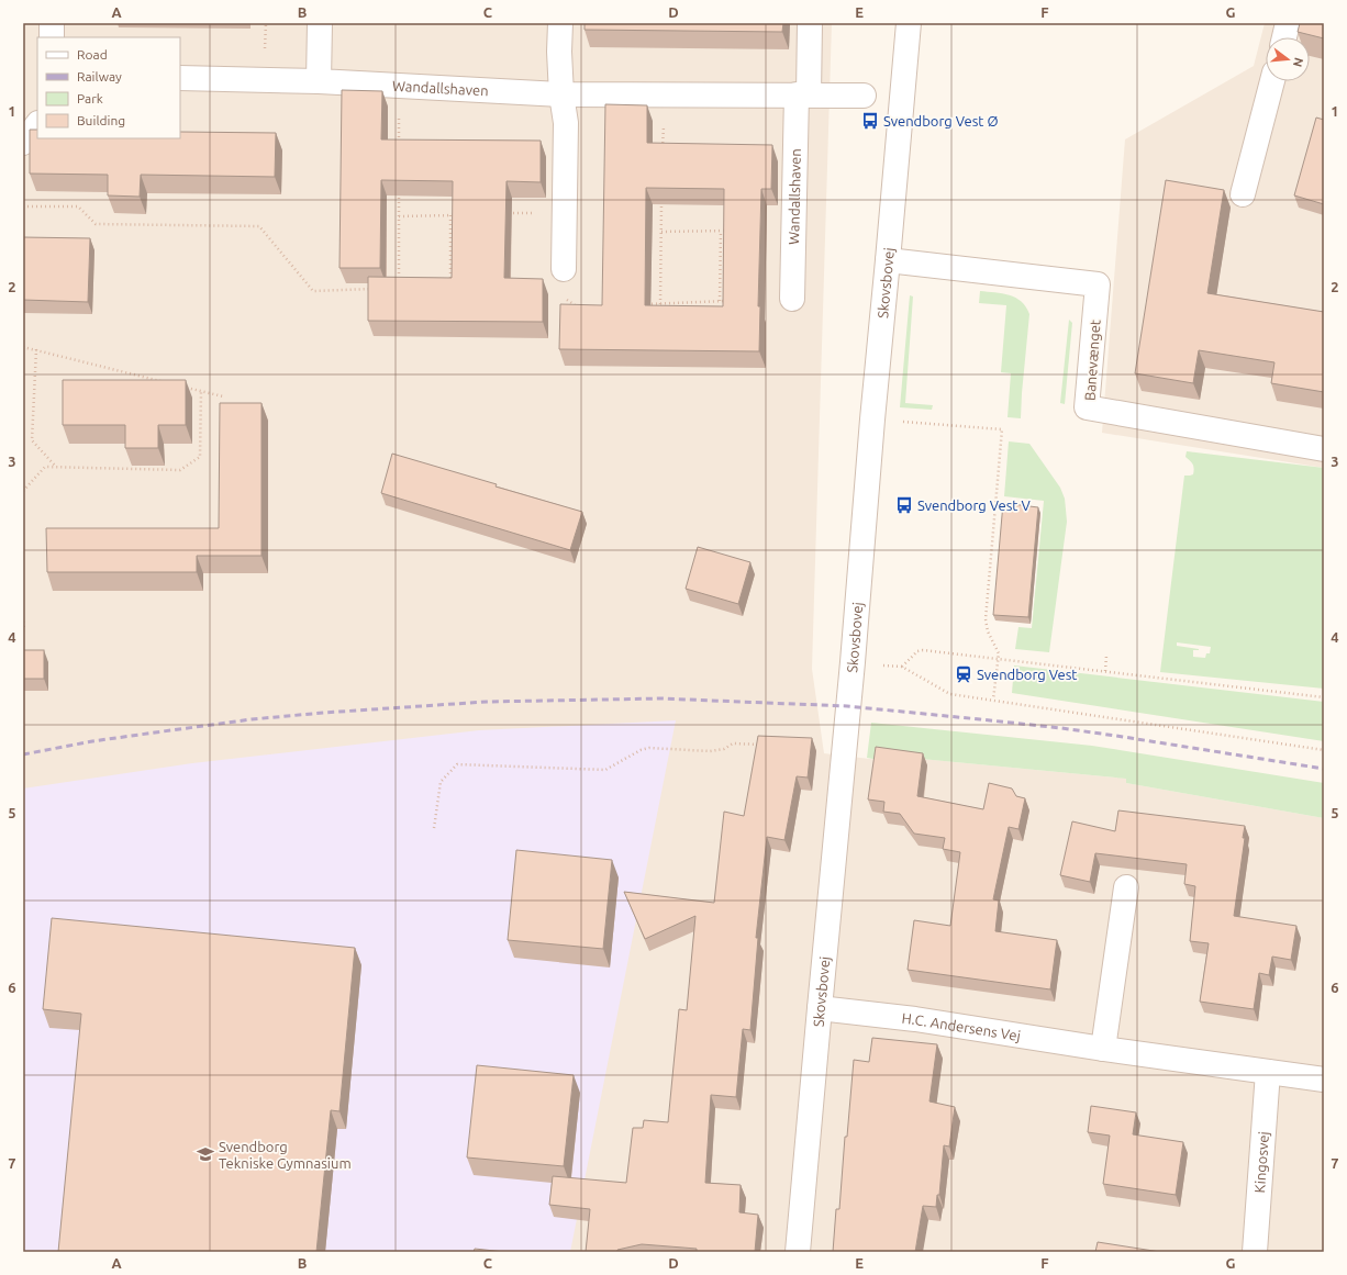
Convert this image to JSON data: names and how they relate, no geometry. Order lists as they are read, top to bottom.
{
  "streets": {
    "street": [
      "Wandallshaven",
      "Skovsbovej",
      "Banevænget",
      "H.C. Andersens Vej",
      "Kingosvej"
    ]
  },
  "crossings": [
    ["Skovsbovej", "Banevænget"],
    ["Skovsbovej", "H.C. Andersens Vej"],
    ["H.C. Andersens Vej", "Kingosvej"]
  ],
  "places": {
    "bus stop": ["Svendborg Vest Ø", "Svendborg Vest V"],
    "station": ["Svendborg Vest"],
    "school or university": ["Svendborg Tekniske Gymnasium"]
  },
  "legend": [
    "Road",
    "Railway",
    "Park",
    "Building"
  ],
  "north": "right",
  "grid": {
    "columns": [
      "A",
      "B",
      "C",
      "D",
      "E",
      "F",
      "G"
    ],
    "rows": [
      "1",
      "2",
      "3",
      "4",
      "5",
      "6",
      "7"
    ]
  }
}
